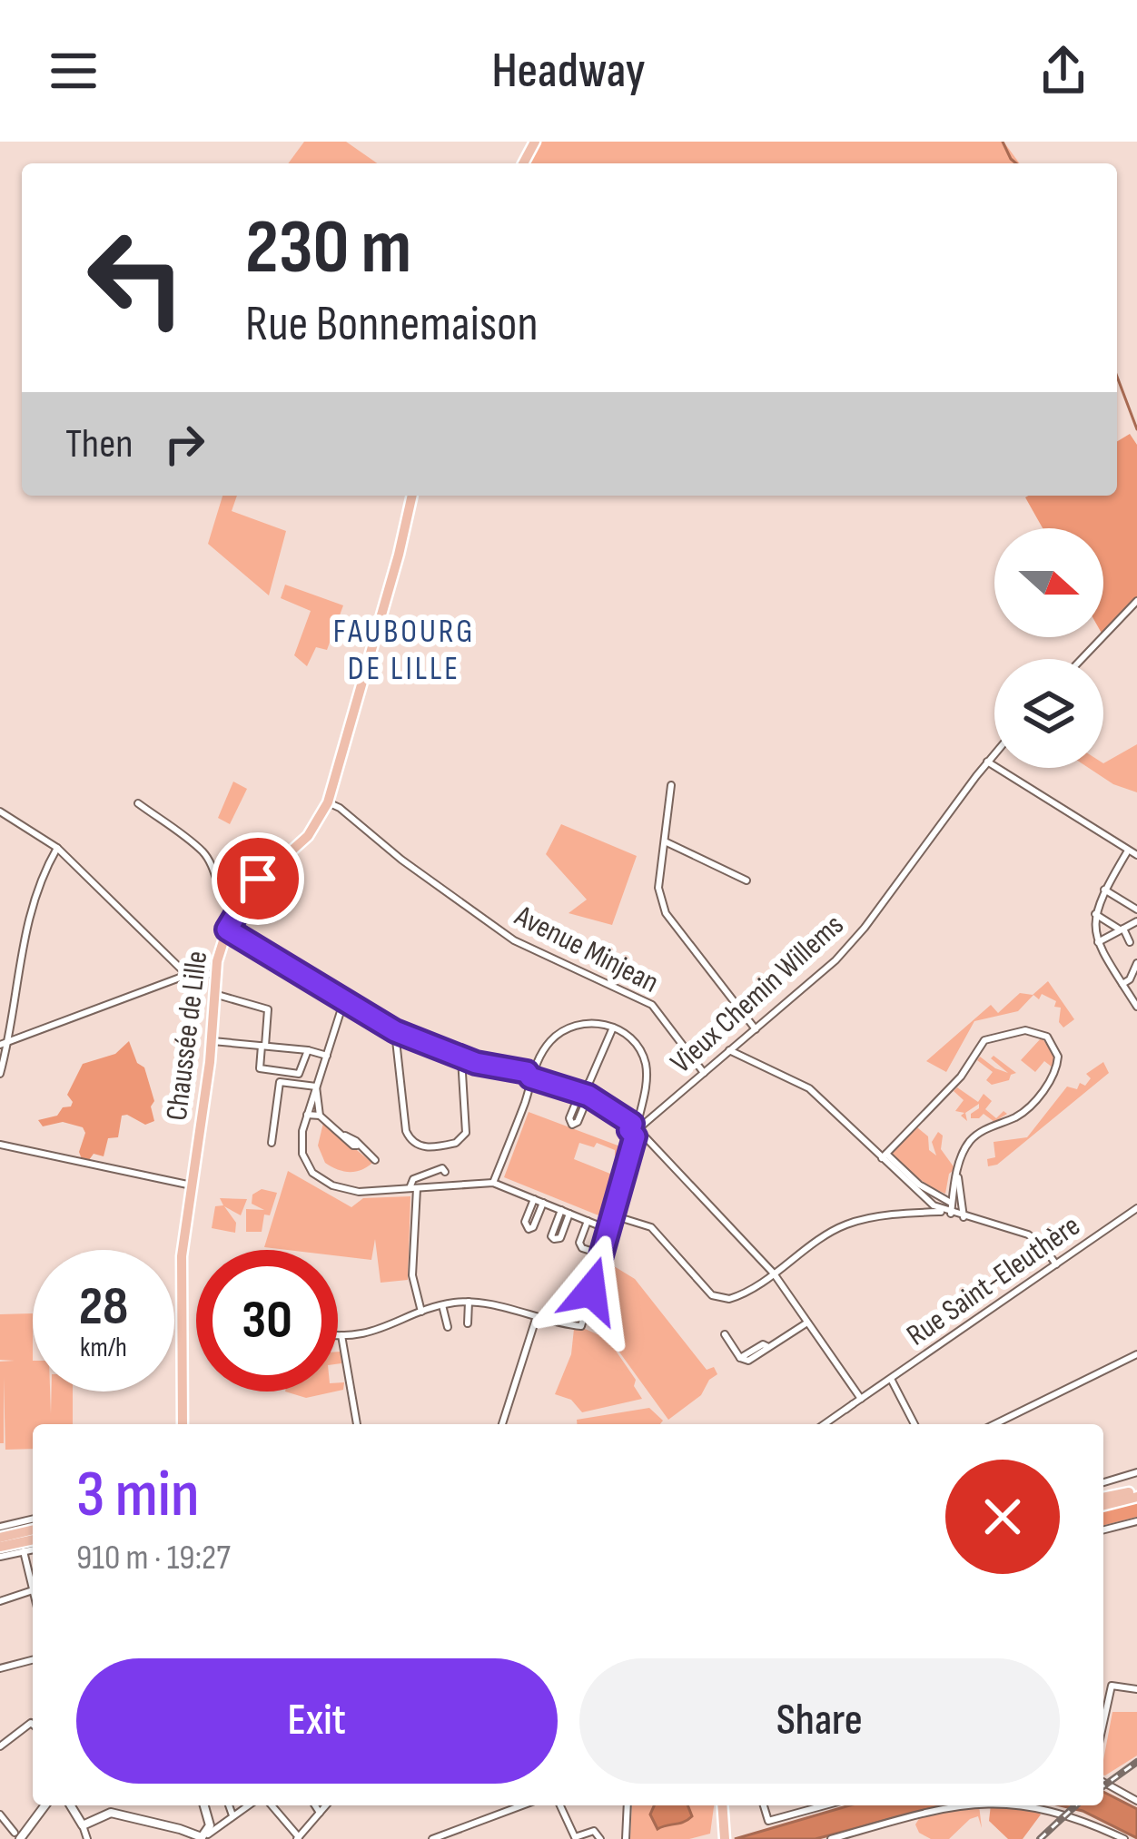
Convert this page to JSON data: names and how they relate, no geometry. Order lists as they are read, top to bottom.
{
  "streets": {
    "main road": ["Chaussée de Lille"],
    "street": ["Avenue Minjean", "Vieux Chemin Willems", "Rue Saint-Eleuthère"]
  },
  "crossings": [
    ["Avenue Minjean", "Vieux Chemin Willems"],
    ["Avenue Minjean", "Chaussée de Lille"]
  ],
  "districts": ["FAUBOURG DE LILLE"],
  "north": "right",
  "page": {
    "header": "Headway",
    "turn": ["230 m", "Rue Bonnemaison"],
    "then": "Then",
    "speed": "28 km/h",
    "limit": "30",
    "heading": ["3 min", "910 m · 19:27"],
    "buttons": ["Exit", "Share"]
  }
}
